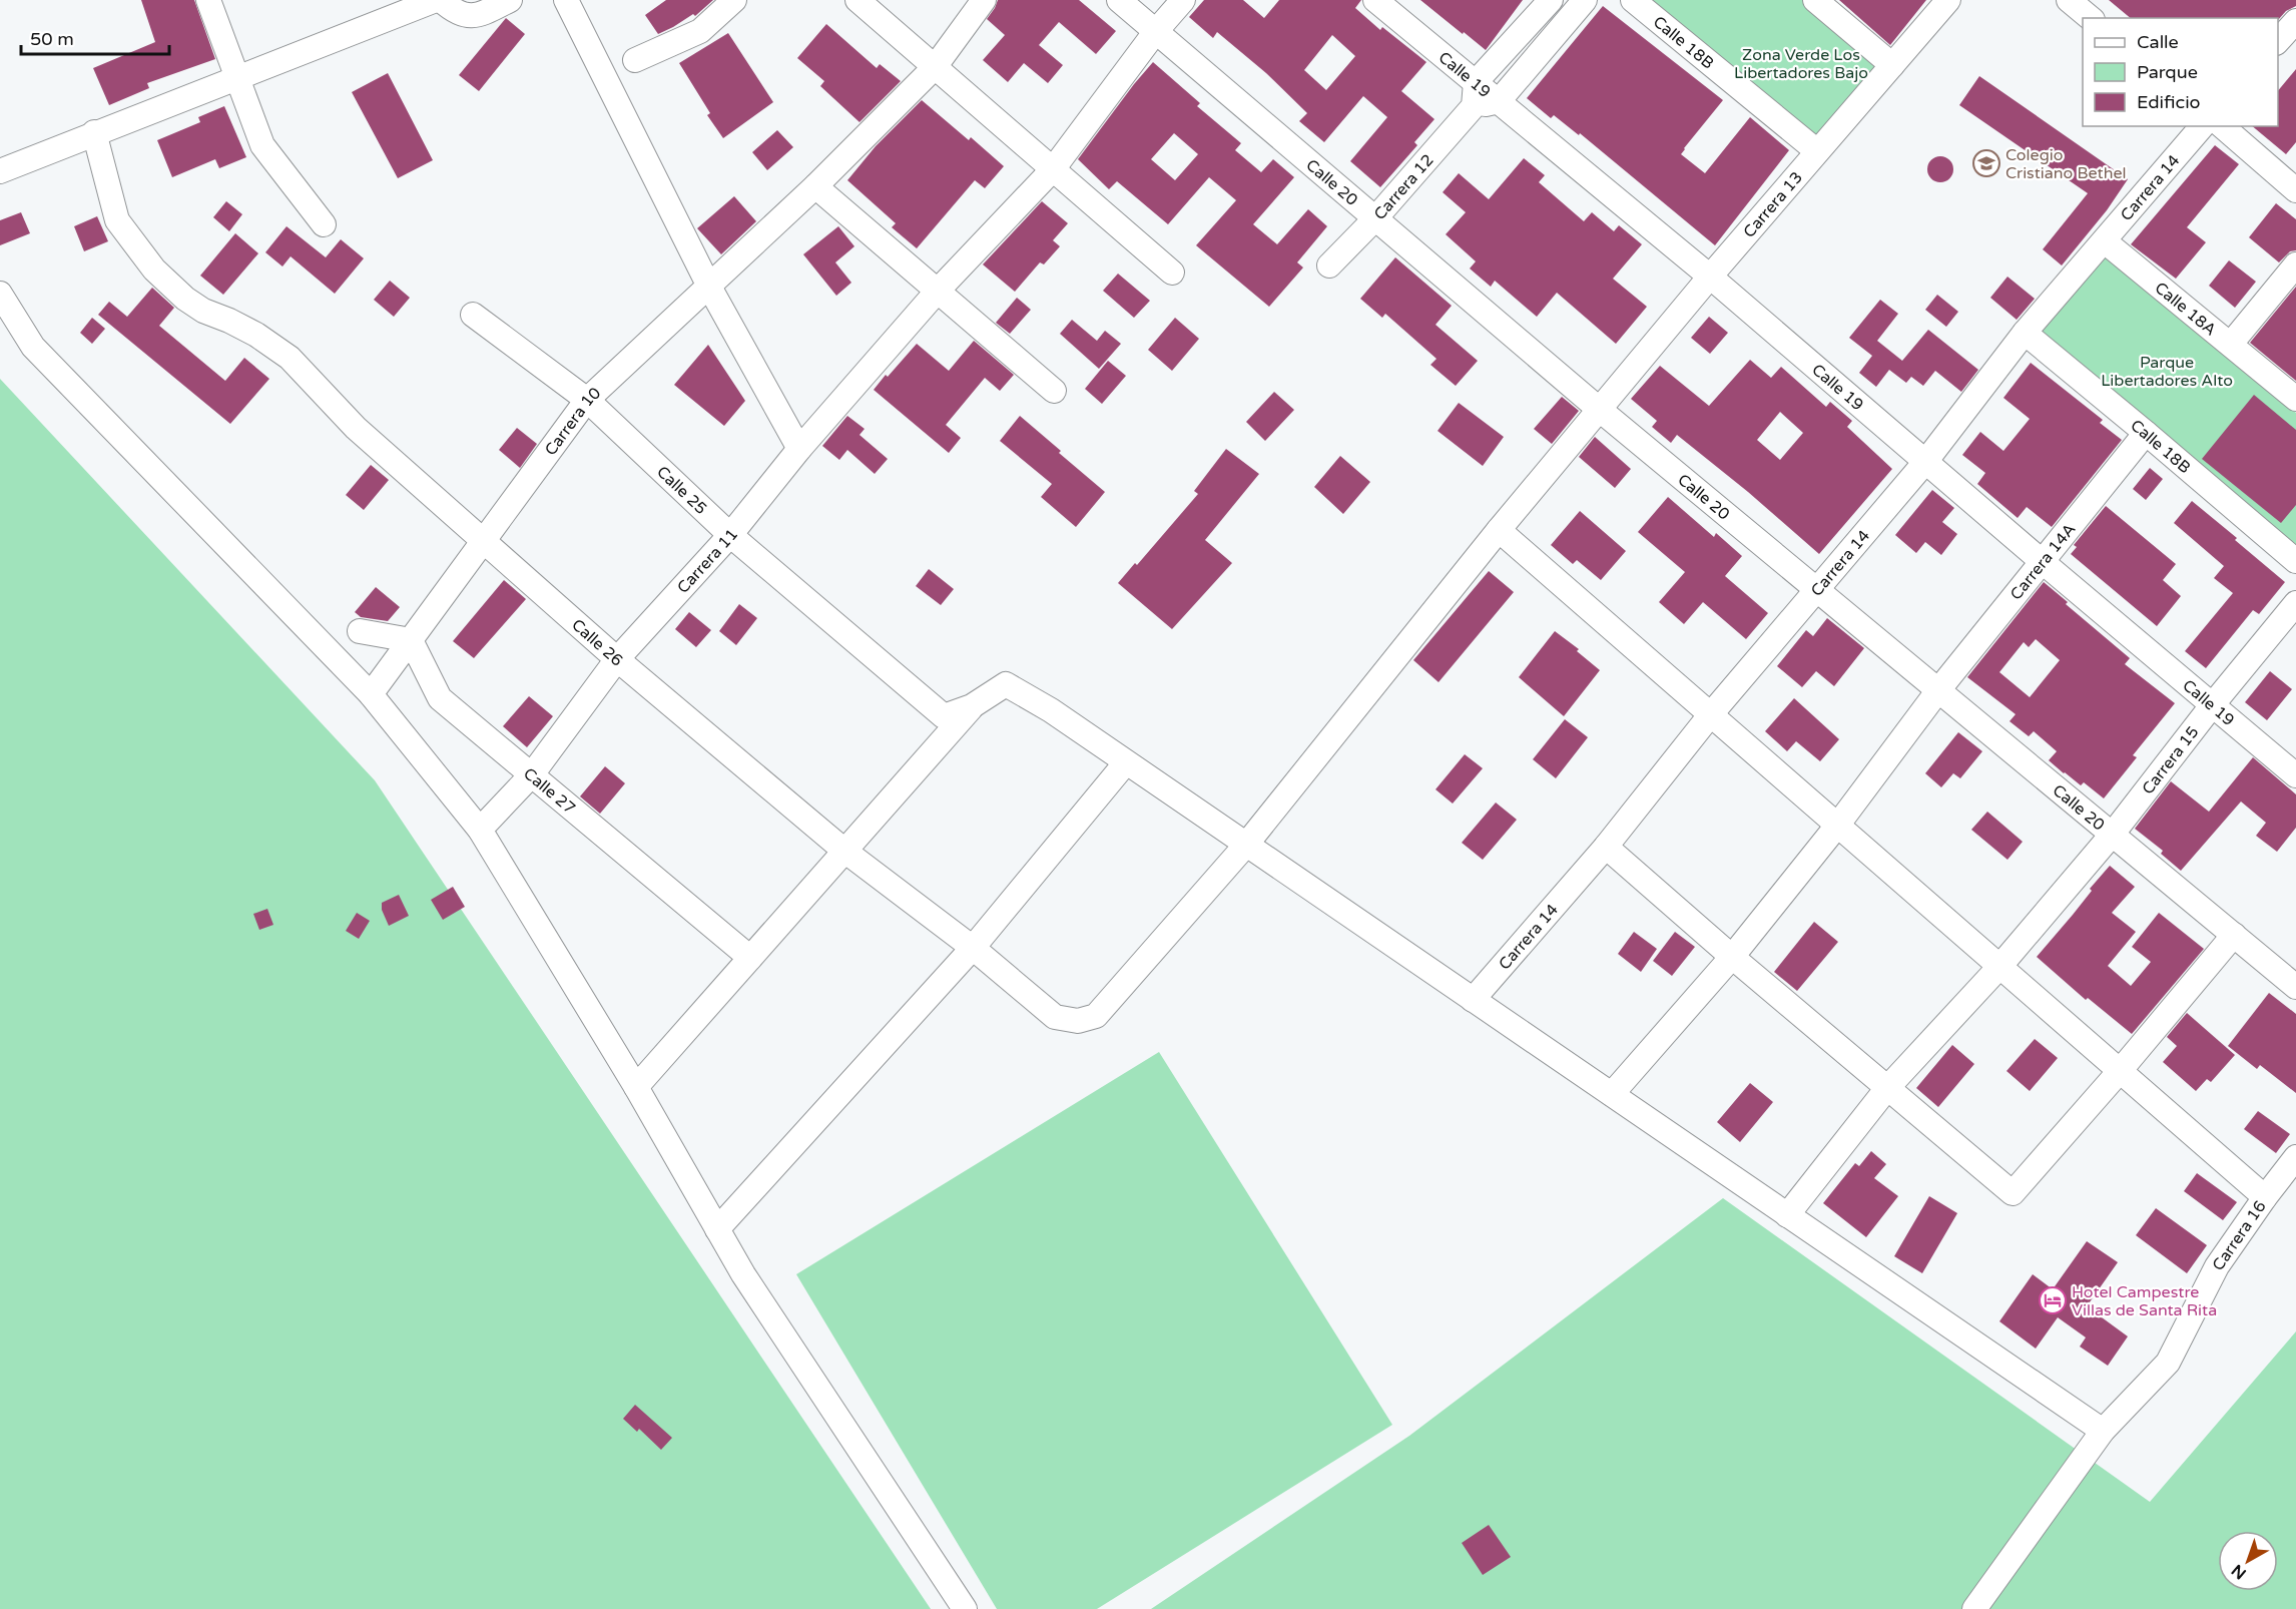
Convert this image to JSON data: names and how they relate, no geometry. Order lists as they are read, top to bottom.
{
  "streets": {
    "street": [
      "Calle 18B",
      "Calle 19",
      "Calle 20",
      "Carrera 12",
      "Carrera 14",
      "Carrera 13",
      "Calle 18A",
      "Carrera 10",
      "Calle 25",
      "Carrera 11",
      "Carrera 14A",
      "Calle 26",
      "Carrera 15",
      "Calle 27",
      "Carrera 16"
    ]
  },
  "crossings": [
    ["Calle 18B", "Carrera 14"],
    ["Calle 18B", "Carrera 13"],
    ["Calle 18B", "Carrera 14A"],
    ["Calle 19", "Carrera 14"],
    ["Calle 19", "Carrera 13"],
    ["Calle 19", "Carrera 14A"],
    ["Calle 19", "Carrera 15"],
    ["Calle 20", "Carrera 12"],
    ["Calle 20", "Carrera 14"],
    ["Calle 20", "Carrera 13"],
    ["Calle 20", "Carrera 11"],
    ["Calle 20", "Carrera 14A"],
    ["Calle 20", "Carrera 15"],
    ["Carrera 14", "Calle 18A"],
    ["Carrera 13", "Calle 26"],
    ["Carrera 10", "Calle 25"],
    ["Carrera 10", "Calle 26"],
    ["Carrera 10", "Calle 27"],
    ["Calle 25", "Carrera 11"],
    ["Carrera 11", "Calle 26"],
    ["Carrera 11", "Calle 27"]
  ],
  "parks": ["Zona Verde Los Libertadores Bajo", "Parque Libertadores Alto"],
  "places": {
    "school or university": ["Colegio Cristiano Bethel"],
    "hotel": ["Hotel Campestre Villas de Santa Rita"]
  },
  "legend": ["Calle", "Parque", "Edificio"],
  "scale_bar": "50 m",
  "north": "bottom left"
}
